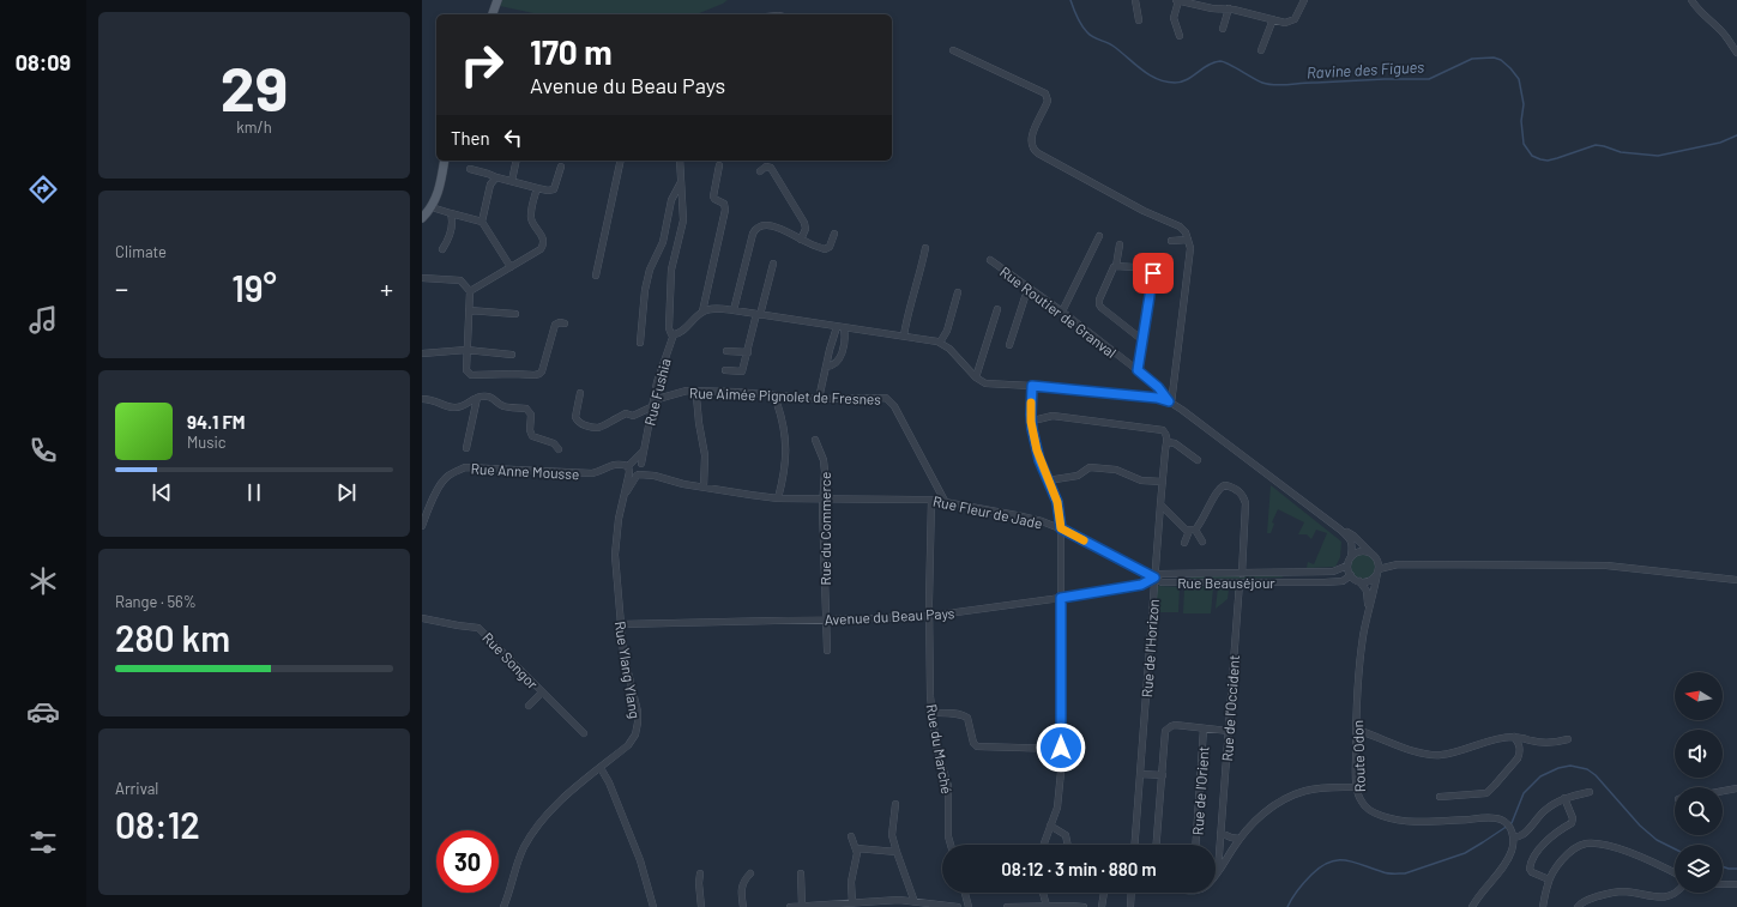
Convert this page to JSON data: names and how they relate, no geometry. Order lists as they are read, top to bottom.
{
  "streets": {
    "street": [
      "Rue Routier de Granval",
      "Rue Fushia",
      "Rue Aimée Pignolet de Fresnes",
      "Rue Anne Mousse",
      "Rue Fleur de Jade",
      "Rue du Commerce",
      "Rue Beauséjour",
      "Avenue du Beau Pays",
      "Rue de l'Horizon",
      "Rue Songor",
      "Rue Ylang Ylang",
      "Rue de l'Occident",
      "Rue du Marché",
      "Route Odon",
      "Rue de l'Orient"
    ]
  },
  "crossings": [
    ["Rue Routier de Granval", "Rue Beauséjour"],
    ["Rue Routier de Granval", "Route Odon"],
    ["Rue Fushia", "Rue Aimée Pignolet de Fresnes"],
    ["Rue Fushia", "Rue Fleur de Jade"],
    ["Rue Fushia", "Rue Ylang Ylang"],
    ["Rue Aimée Pignolet de Fresnes", "Rue Fleur de Jade"],
    ["Rue Anne Mousse", "Rue Fleur de Jade"],
    ["Rue Anne Mousse", "Rue Ylang Ylang"],
    ["Rue Fleur de Jade", "Rue du Commerce"],
    ["Rue Fleur de Jade", "Rue Beauséjour"],
    ["Rue Fleur de Jade", "Avenue du Beau Pays"],
    ["Rue Fleur de Jade", "Rue de l'Horizon"],
    ["Rue Fleur de Jade", "Rue Ylang Ylang"],
    ["Rue Fleur de Jade", "Rue du Marché"],
    ["Rue du Commerce", "Avenue du Beau Pays"],
    ["Rue Beauséjour", "Avenue du Beau Pays"],
    ["Rue Beauséjour", "Rue de l'Horizon"],
    ["Rue Beauséjour", "Rue de l'Occident"],
    ["Rue Beauséjour", "Route Odon"],
    ["Avenue du Beau Pays", "Rue de l'Horizon"],
    ["Avenue du Beau Pays", "Rue Ylang Ylang"],
    ["Avenue du Beau Pays", "Rue du Marché"],
    ["Rue de l'Occident", "Rue de l'Orient"]
  ],
  "water": ["Ravine des Figues"],
  "north": "left",
  "page": {
    "tabs": "08:09",
    "tile": [
      ["29", "km/h"],
      "Climate",
      ["Range · 56%", "280 km"],
      ["Arrival", "08:12"]
    ],
    "turn": ["170 m", "Avenue du Beau Pays"],
    "then": "Then",
    "heat": ["−", "19°", "+"],
    "song": ["94.1 FM", "Music"],
    "limit": "30",
    "trip": "08:12 · 3 min · 880 m"
  }
}
